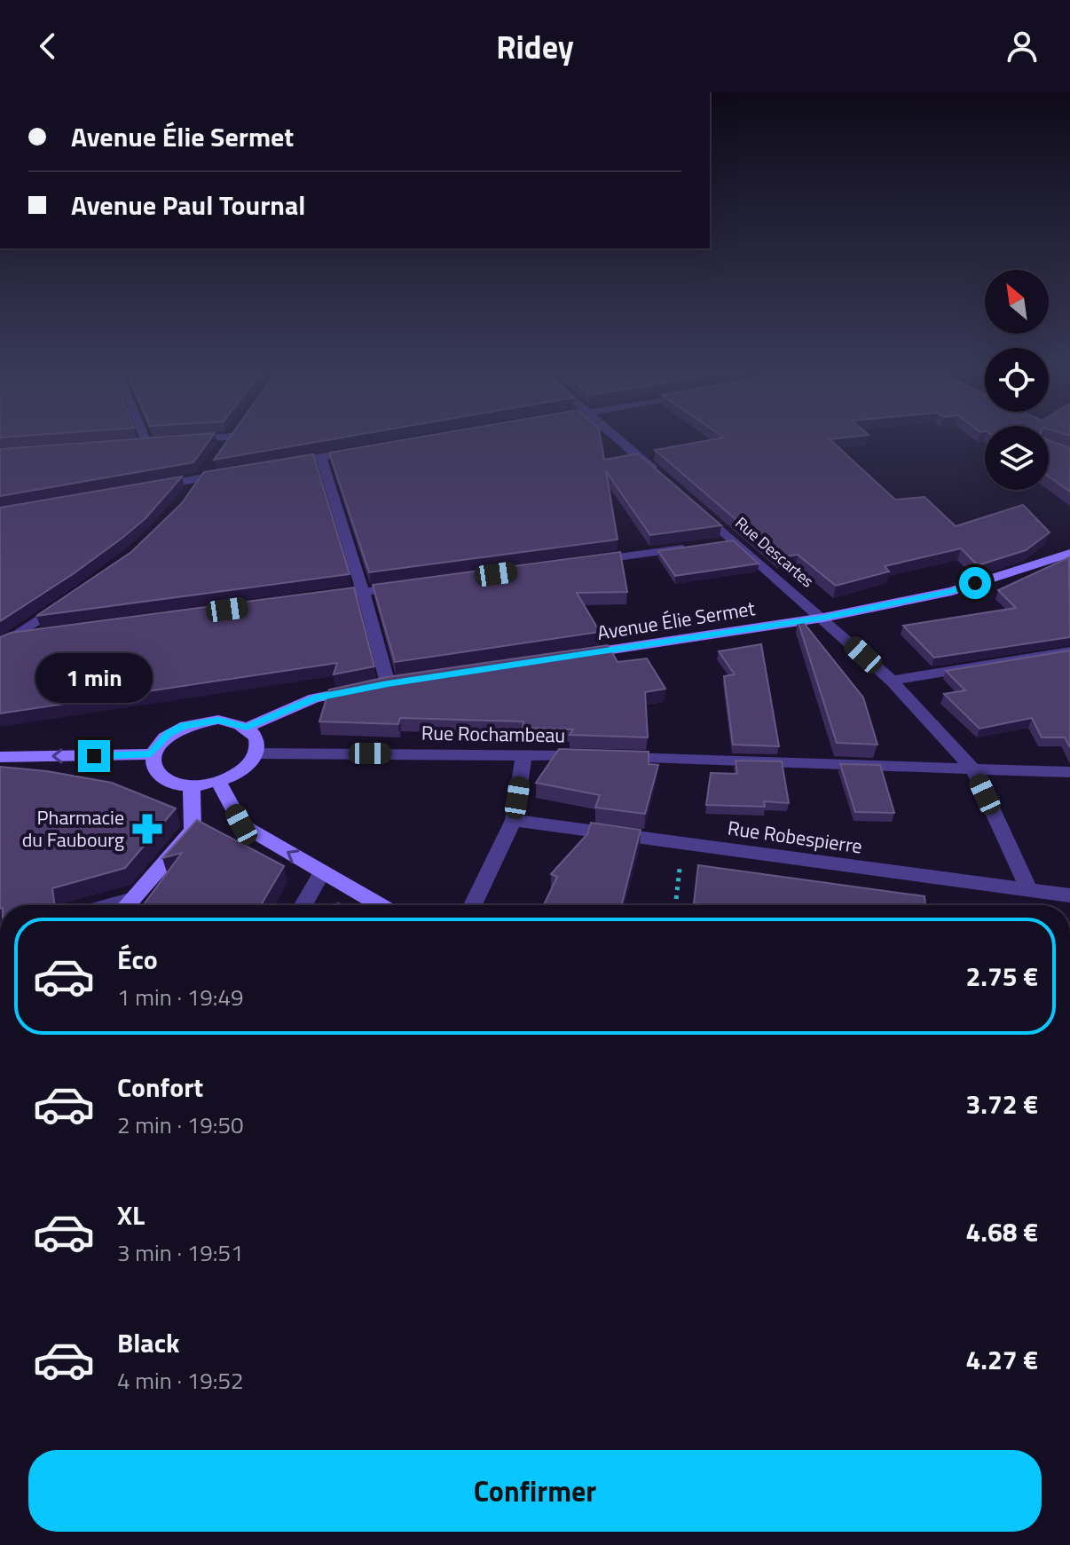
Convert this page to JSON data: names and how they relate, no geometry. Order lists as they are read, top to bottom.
{
  "streets": {
    "street": [
      "Rue Descartes",
      "Avenue Élie Sermet",
      "Rue Rochambeau",
      "Rue Robespierre"
    ]
  },
  "crossings": [
    ["Rue Descartes", "Avenue Élie Sermet"],
    ["Rue Descartes", "Rue Rochambeau"],
    ["Rue Descartes", "Rue Robespierre"]
  ],
  "places": {
    "pharmacy": ["Pharmacie du Faubourg"]
  },
  "north": "top left",
  "page": {
    "header": "Ridey",
    "banner": ["Avenue Élie Sermet", "Avenue Paul Tournal"],
    "bubble": "1 min",
    "list": [
      {
        "name": "Éco",
        "note": "1 min · 19:49",
        "value": "2.75 €"
      },
      {
        "name": "Confort",
        "note": "2 min · 19:50",
        "value": "3.72 €"
      },
      {
        "name": "XL",
        "note": "3 min · 19:51",
        "value": "4.68 €"
      },
      {
        "name": "Black",
        "note": "4 min · 19:52",
        "value": "4.27 €"
      }
    ],
    "buttons": "Confirmer"
  }
}
